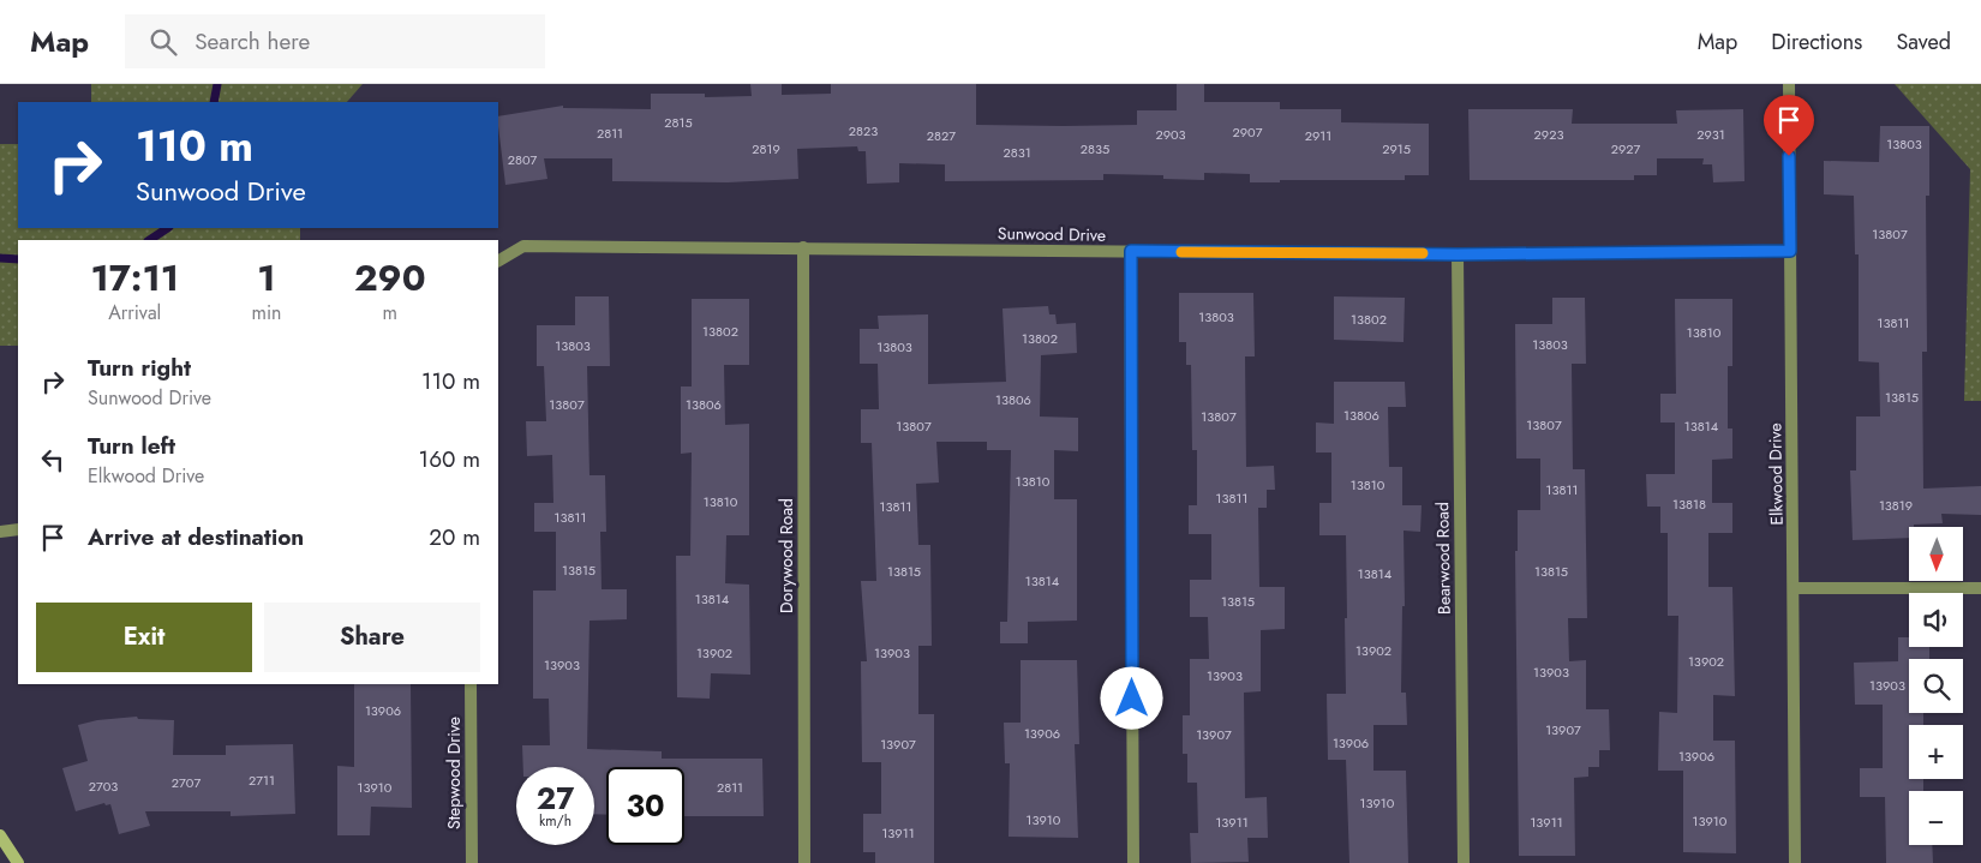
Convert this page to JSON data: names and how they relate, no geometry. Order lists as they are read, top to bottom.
{
  "streets": {
    "street": [
      "Sunwood Drive",
      "Elkwood Drive",
      "Dorywood Road",
      "Bearwood Road",
      "Stepwood Drive"
    ]
  },
  "crossings": [
    ["Sunwood Drive", "Elkwood Drive"],
    ["Sunwood Drive", "Dorywood Road"],
    ["Sunwood Drive", "Bearwood Road"]
  ],
  "house_numbers": [
    "2815",
    "2823",
    "2907",
    "2811",
    "2903",
    "2923",
    "2931",
    "2827",
    "2911",
    "13803",
    "2819",
    "2835",
    "2915",
    "2927",
    "2831",
    "2807",
    "13807",
    "13803",
    "13802",
    "13811",
    "13802",
    "13810",
    "13802",
    "13803",
    "13803",
    "13803",
    "13815",
    "13806",
    "13807",
    "13806",
    "13806",
    "13807",
    "13807",
    "13807",
    "13814",
    "13810",
    "13810",
    "13811",
    "13811",
    "13810",
    "13818",
    "13819",
    "13811",
    "13811",
    "13815",
    "13815",
    "13815",
    "13814",
    "13814",
    "13814",
    "13815",
    "13902",
    "13902",
    "13903",
    "13902",
    "13903",
    "13903",
    "13903",
    "13903",
    "13906",
    "13907",
    "13906",
    "13907",
    "13906",
    "13907",
    "13906",
    "2711",
    "2707",
    "2703",
    "13910",
    "2811",
    "13910",
    "13910",
    "13910",
    "13911",
    "13911",
    "13911"
  ],
  "north": "bottom",
  "page": {
    "header": "Map",
    "search": "Search here",
    "nav": ["Map", "Directions", "Saved"],
    "turn": ["110 m", "Sunwood Drive"],
    "eta": [
      "17:11",
      "Arrival",
      "1",
      "min",
      "290",
      "m"
    ],
    "list": [
      {
        "name": "Turn right",
        "note": "Sunwood Drive",
        "value": "110 m"
      },
      {
        "name": "Turn left",
        "note": "Elkwood Drive",
        "value": "160 m"
      },
      {
        "name": "Arrive at destination",
        "value": "20 m"
      }
    ],
    "map_buttons": ["+", "−"],
    "buttons": ["Exit", "Share"],
    "speed": "27 km/h",
    "limit": "30"
  }
}
